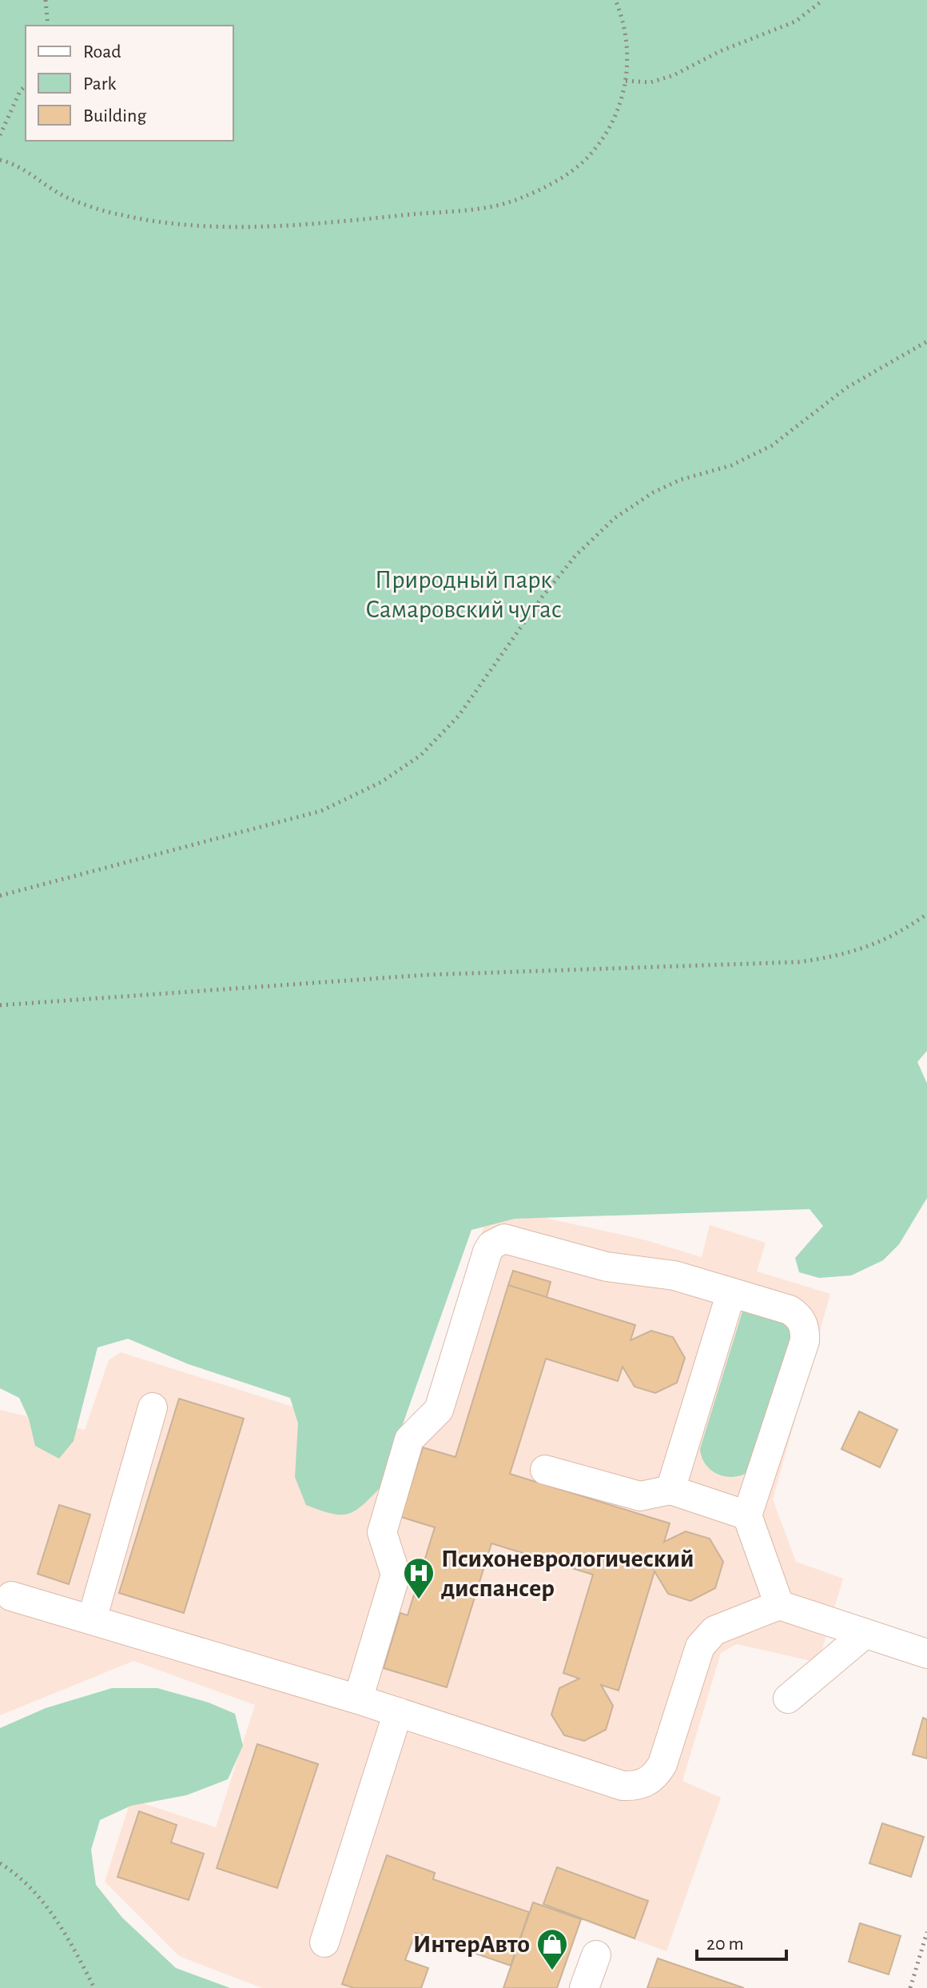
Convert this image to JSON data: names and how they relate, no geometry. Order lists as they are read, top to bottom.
{
  "parks": ["Природный парк Самаровский чугас"],
  "places": {
    "hospital": ["Психоневрологический диспансер"],
    "shop": ["ИнтерАвто"]
  },
  "legend": ["Road", "Park", "Building"],
  "scale_bar": "20 m"
}
